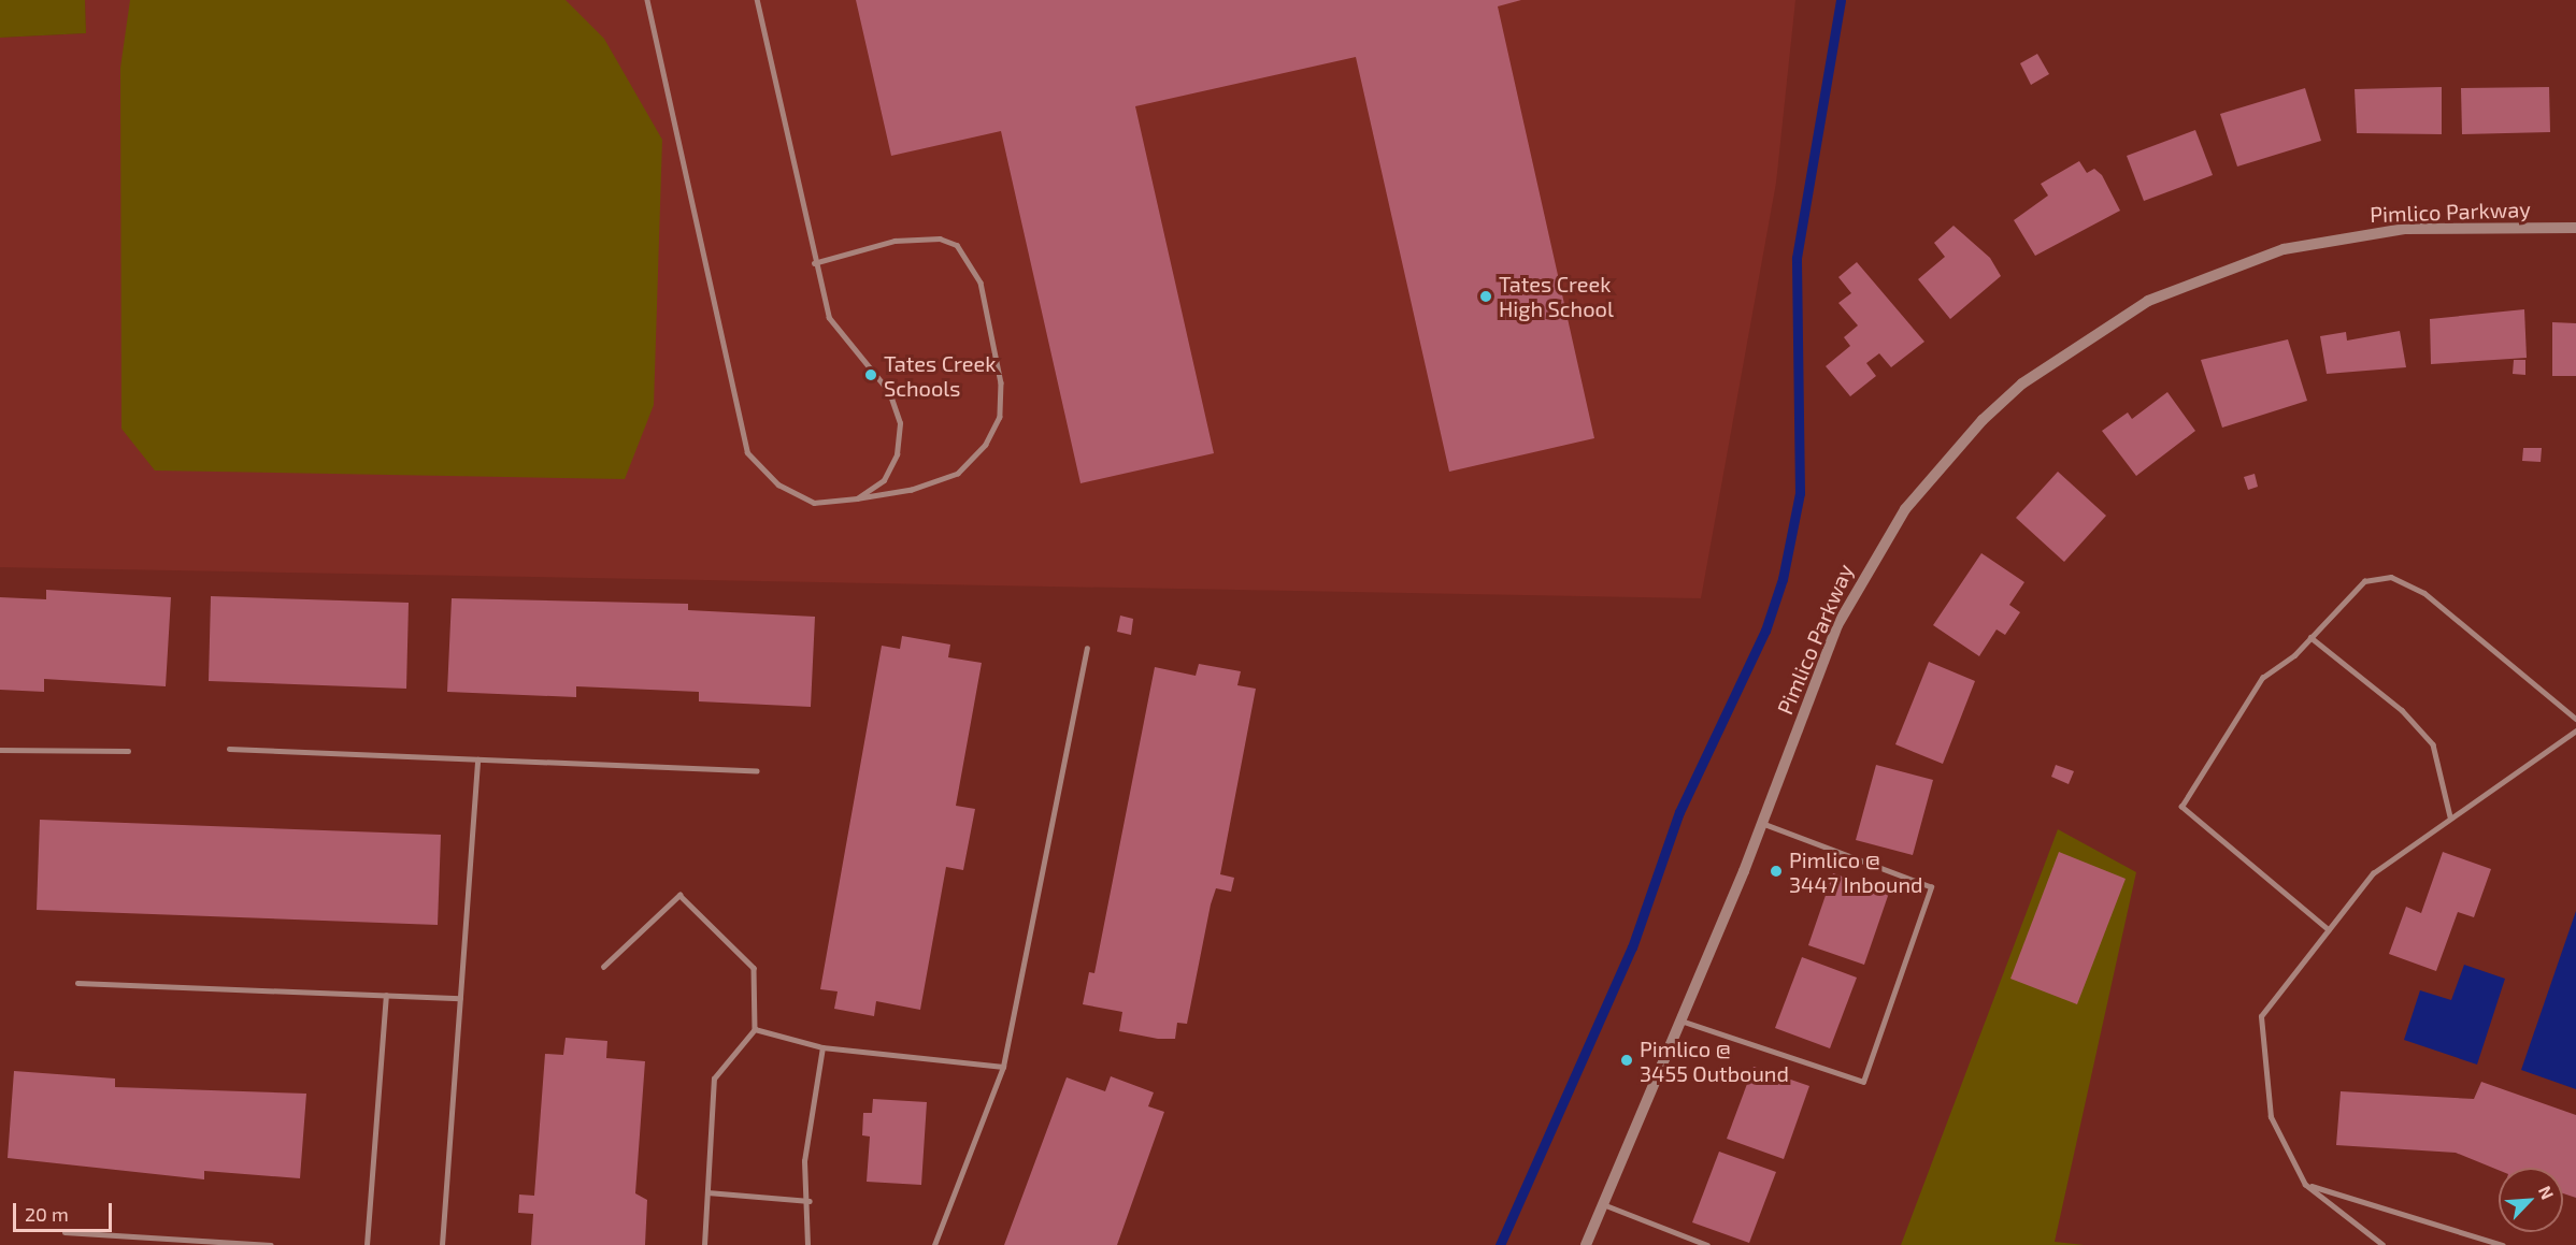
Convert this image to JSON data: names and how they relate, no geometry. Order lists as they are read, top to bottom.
{
  "streets": {
    "street": ["Pimlico Parkway"]
  },
  "places": [
    "Tates Creek High School",
    "Tates Creek Schools",
    "Pimlico @ 3447 Inbound",
    "Pimlico @ 3455 Outbound"
  ],
  "scale_bar": "20 m",
  "north": "top right"
}
